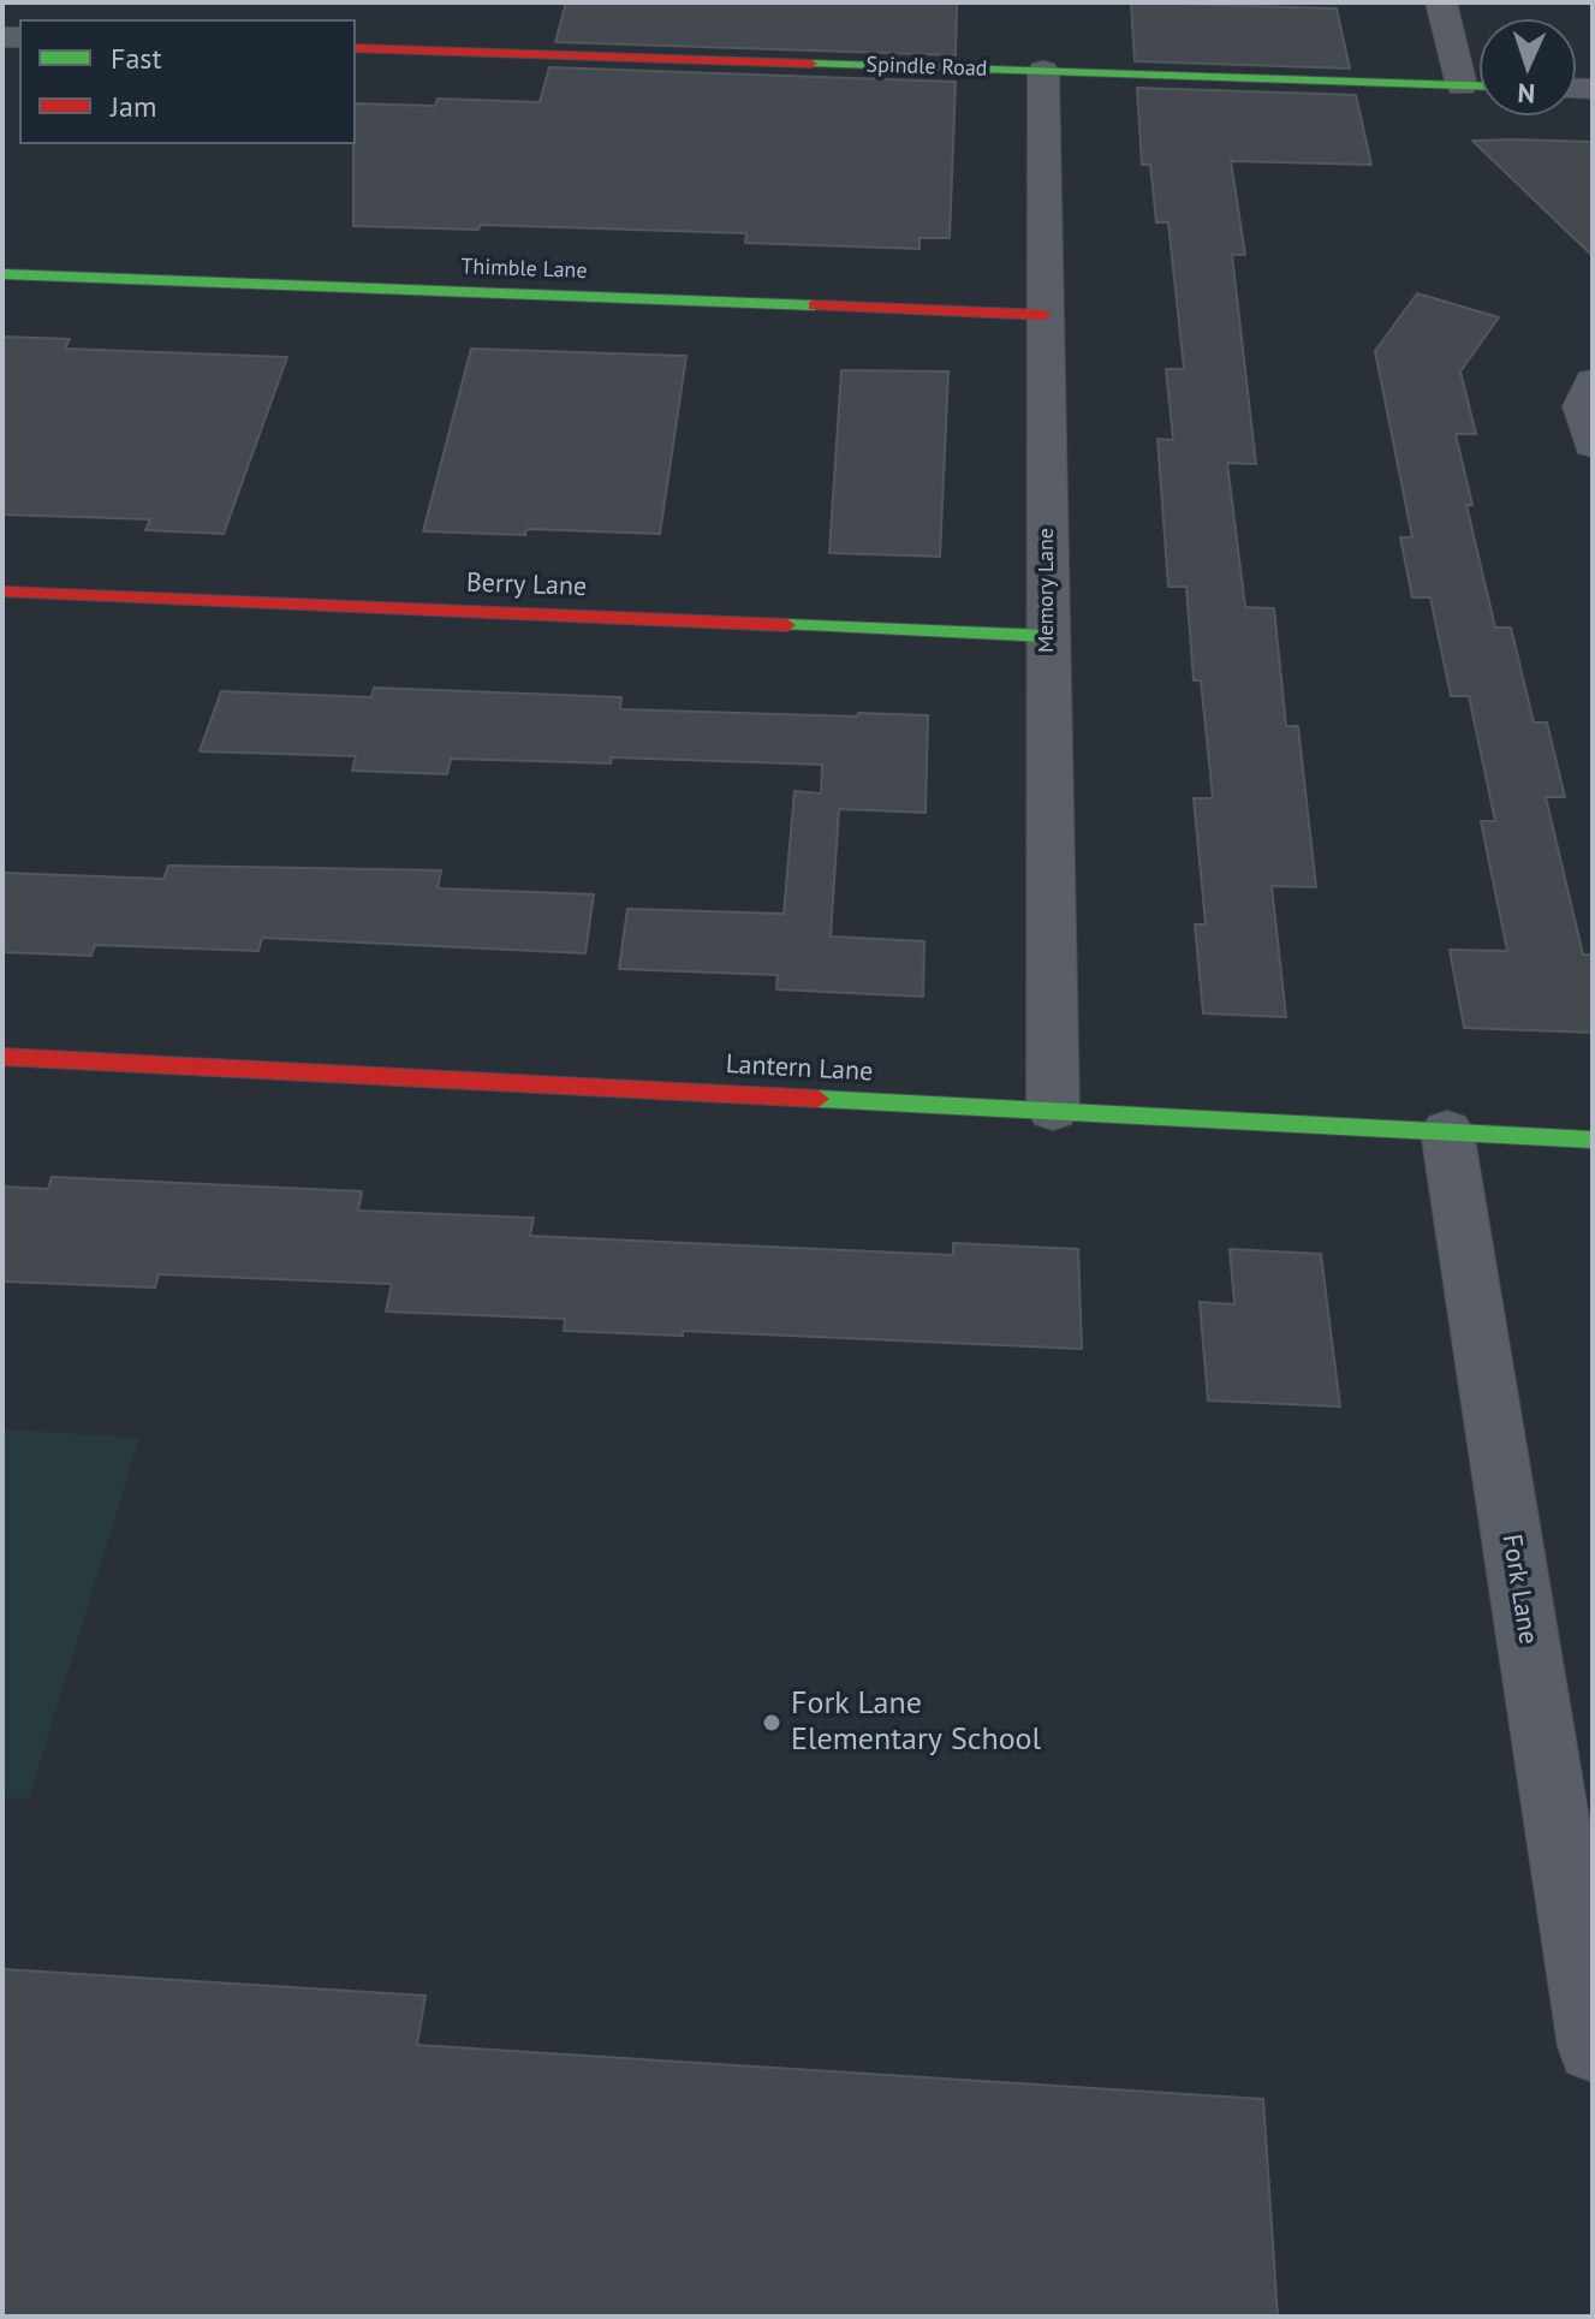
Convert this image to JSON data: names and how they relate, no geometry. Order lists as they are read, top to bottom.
{
  "streets": {
    "street": [
      "Spindle Road",
      "Thimble Lane",
      "Berry Lane",
      "Memory Lane",
      "Lantern Lane",
      "Fork Lane"
    ]
  },
  "crossings": [
    ["Spindle Road", "Memory Lane"],
    ["Thimble Lane", "Memory Lane"],
    ["Berry Lane", "Memory Lane"],
    ["Memory Lane", "Lantern Lane"],
    ["Lantern Lane", "Fork Lane"]
  ],
  "places": ["Fork Lane Elementary School"],
  "legend": ["Fast", "Jam"],
  "north": "bottom"
}
